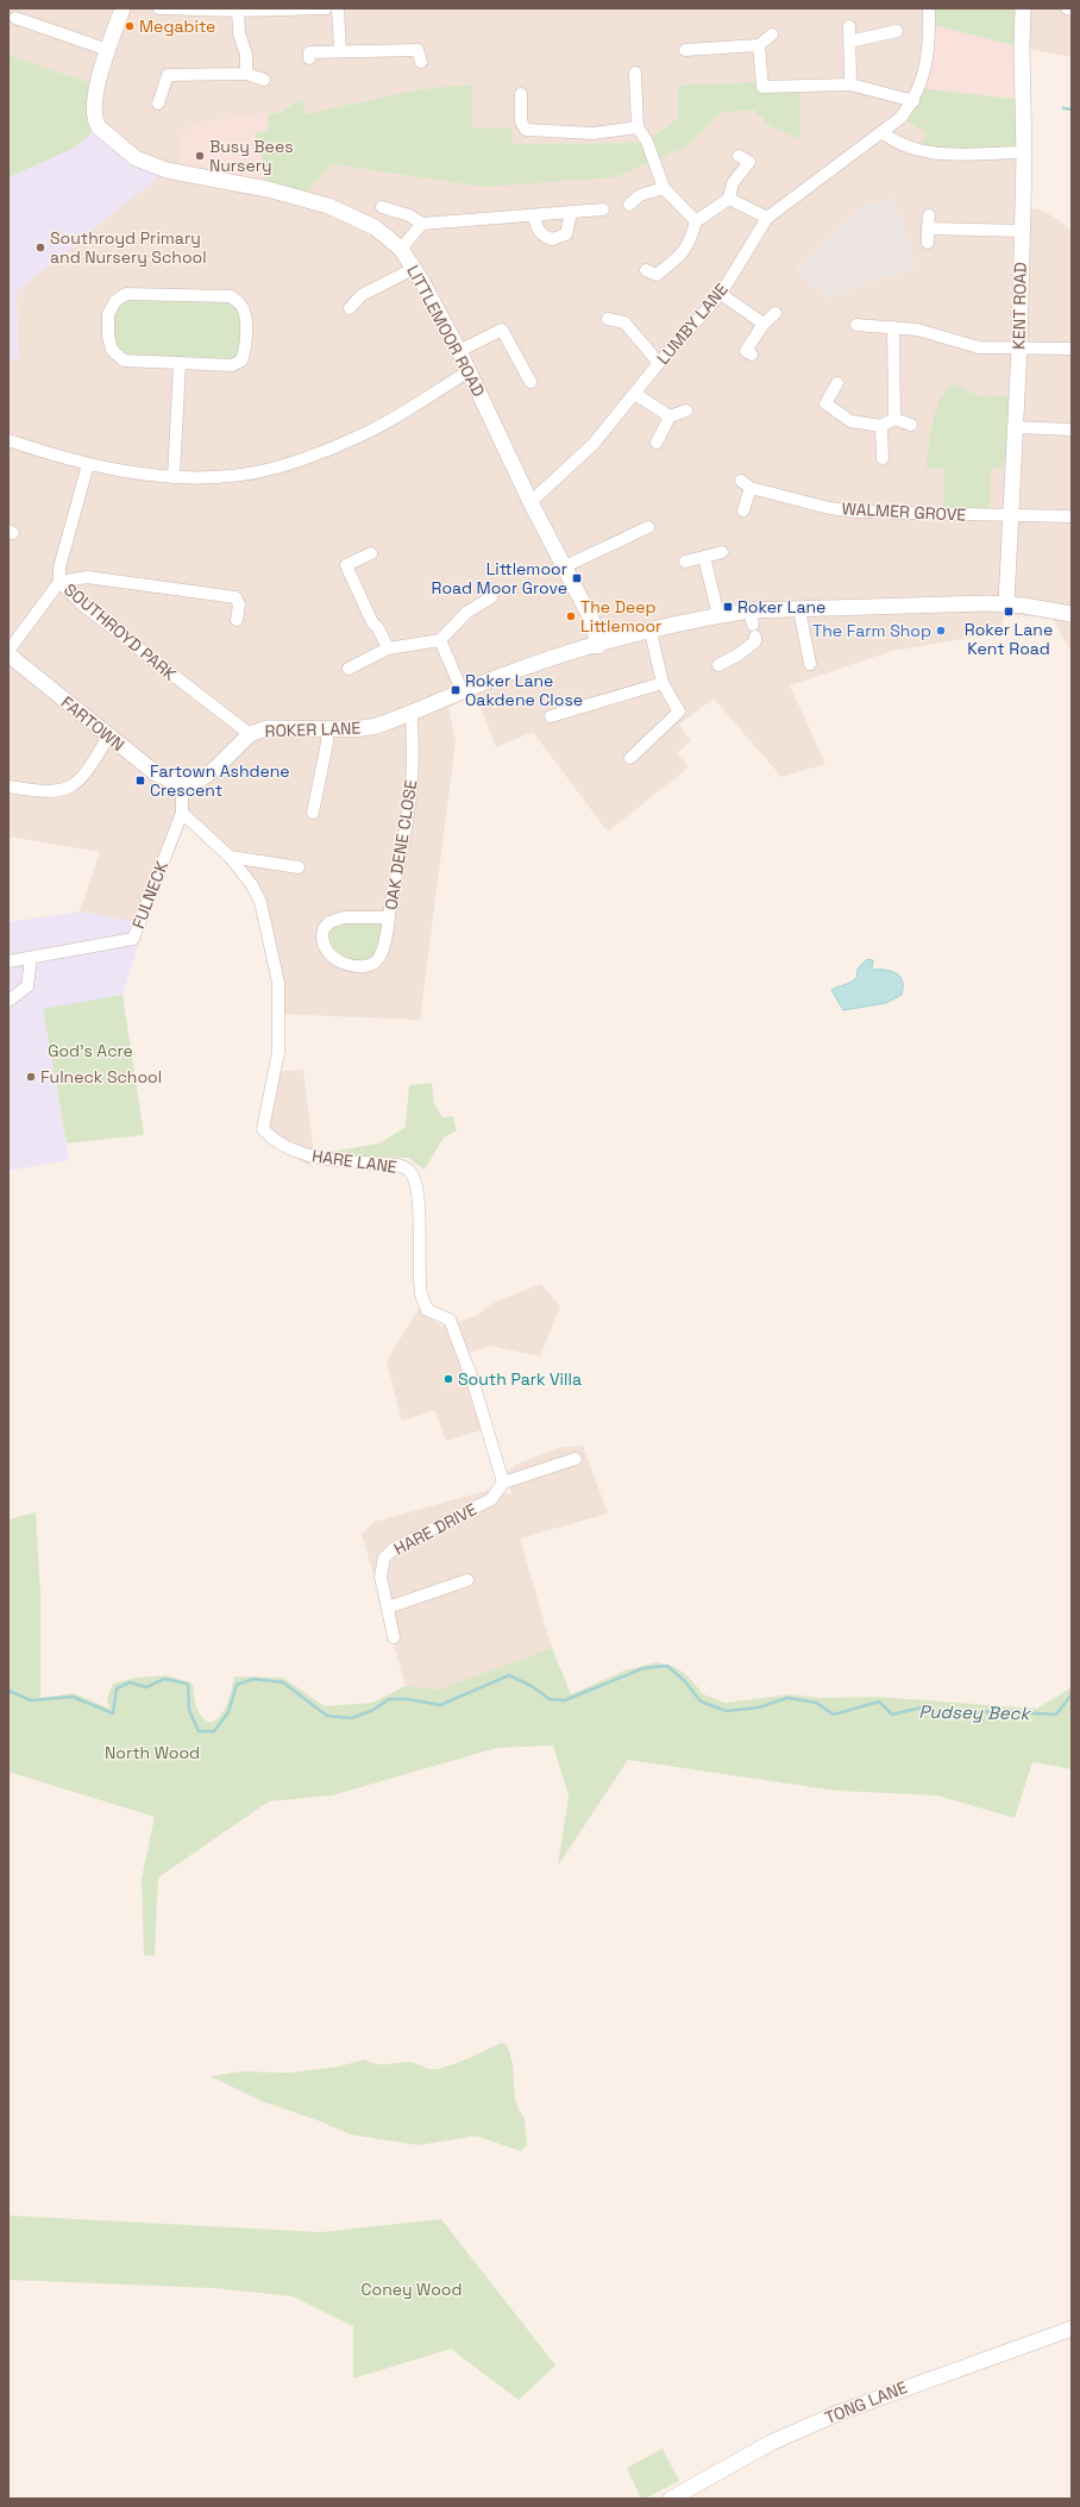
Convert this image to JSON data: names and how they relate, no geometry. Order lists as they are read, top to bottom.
{
  "streets": {
    "street": [
      "KENT ROAD",
      "LUMBY LANE",
      "LITTLEMOOR ROAD",
      "WALMER GROVE",
      "SOUTHROYD PARK",
      "FARTOWN",
      "ROKER LANE",
      "OAK DENE CLOSE",
      "FULNECK",
      "HARE LANE",
      "HARE DRIVE",
      "TONG LANE"
    ]
  },
  "crossings": [
    ["KENT ROAD", "WALMER GROVE"],
    ["KENT ROAD", "ROKER LANE"],
    ["LUMBY LANE", "LITTLEMOOR ROAD"],
    ["LITTLEMOOR ROAD", "ROKER LANE"],
    ["SOUTHROYD PARK", "ROKER LANE"],
    ["FARTOWN", "ROKER LANE"],
    ["FARTOWN", "FULNECK"],
    ["ROKER LANE", "OAK DENE CLOSE"],
    ["ROKER LANE", "FULNECK"],
    ["FULNECK", "HARE LANE"],
    ["HARE LANE", "HARE DRIVE"]
  ],
  "water": ["Pudsey Beck"],
  "parks": ["God's Acre", "North Wood", "Coney Wood"],
  "places": {
    "other": [
      "Megabite",
      "Busy Bees Nursery",
      "Southroyd Primary and Nursery School",
      "The Deep Littlemoor",
      "The Farm Shop",
      "Fulneck School",
      "South Park Villa"
    ],
    "transit": [
      "Littlemoor Road Moor Grove",
      "Roker Lane",
      "Roker Lane Kent Road",
      "Roker Lane Oakdene Close",
      "Fartown Ashdene Crescent"
    ]
  }
}
